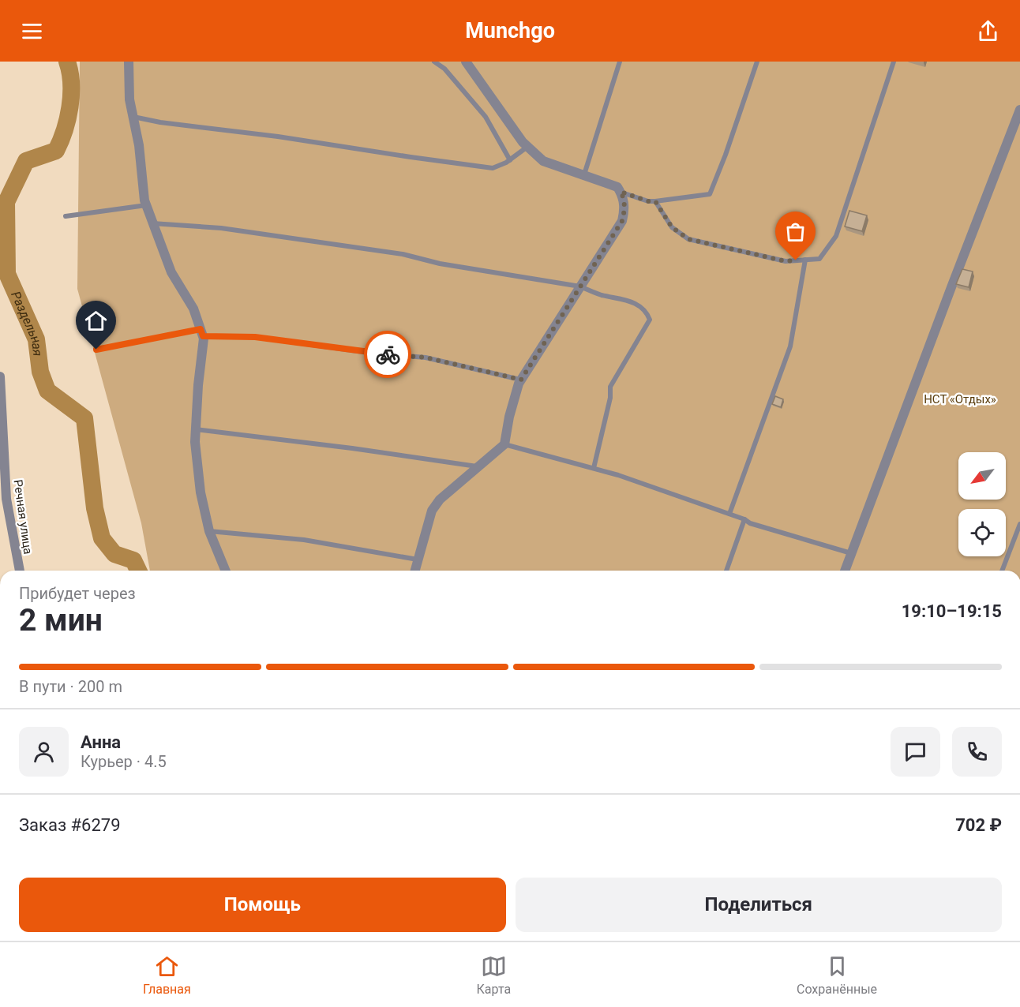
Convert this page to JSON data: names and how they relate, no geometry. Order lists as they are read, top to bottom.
{
  "streets": {
    "street": ["Речная улица"]
  },
  "water": ["Раздельная"],
  "parks": ["НСТ «Отдых»"],
  "north": "bottom left",
  "page": {
    "header": "Munchgo",
    "heading": ["2 мин", "Прибудет через", "19:10–19:15"],
    "panel": [
      "Анна",
      "Курьер · 4.5",
      "Заказ #6279",
      "702 ₽"
    ],
    "bar": "В пути · 200 m",
    "buttons": ["Помощь", "Поделиться"],
    "tabs": ["Главная", "Карта", "Сохранённые"]
  }
}
